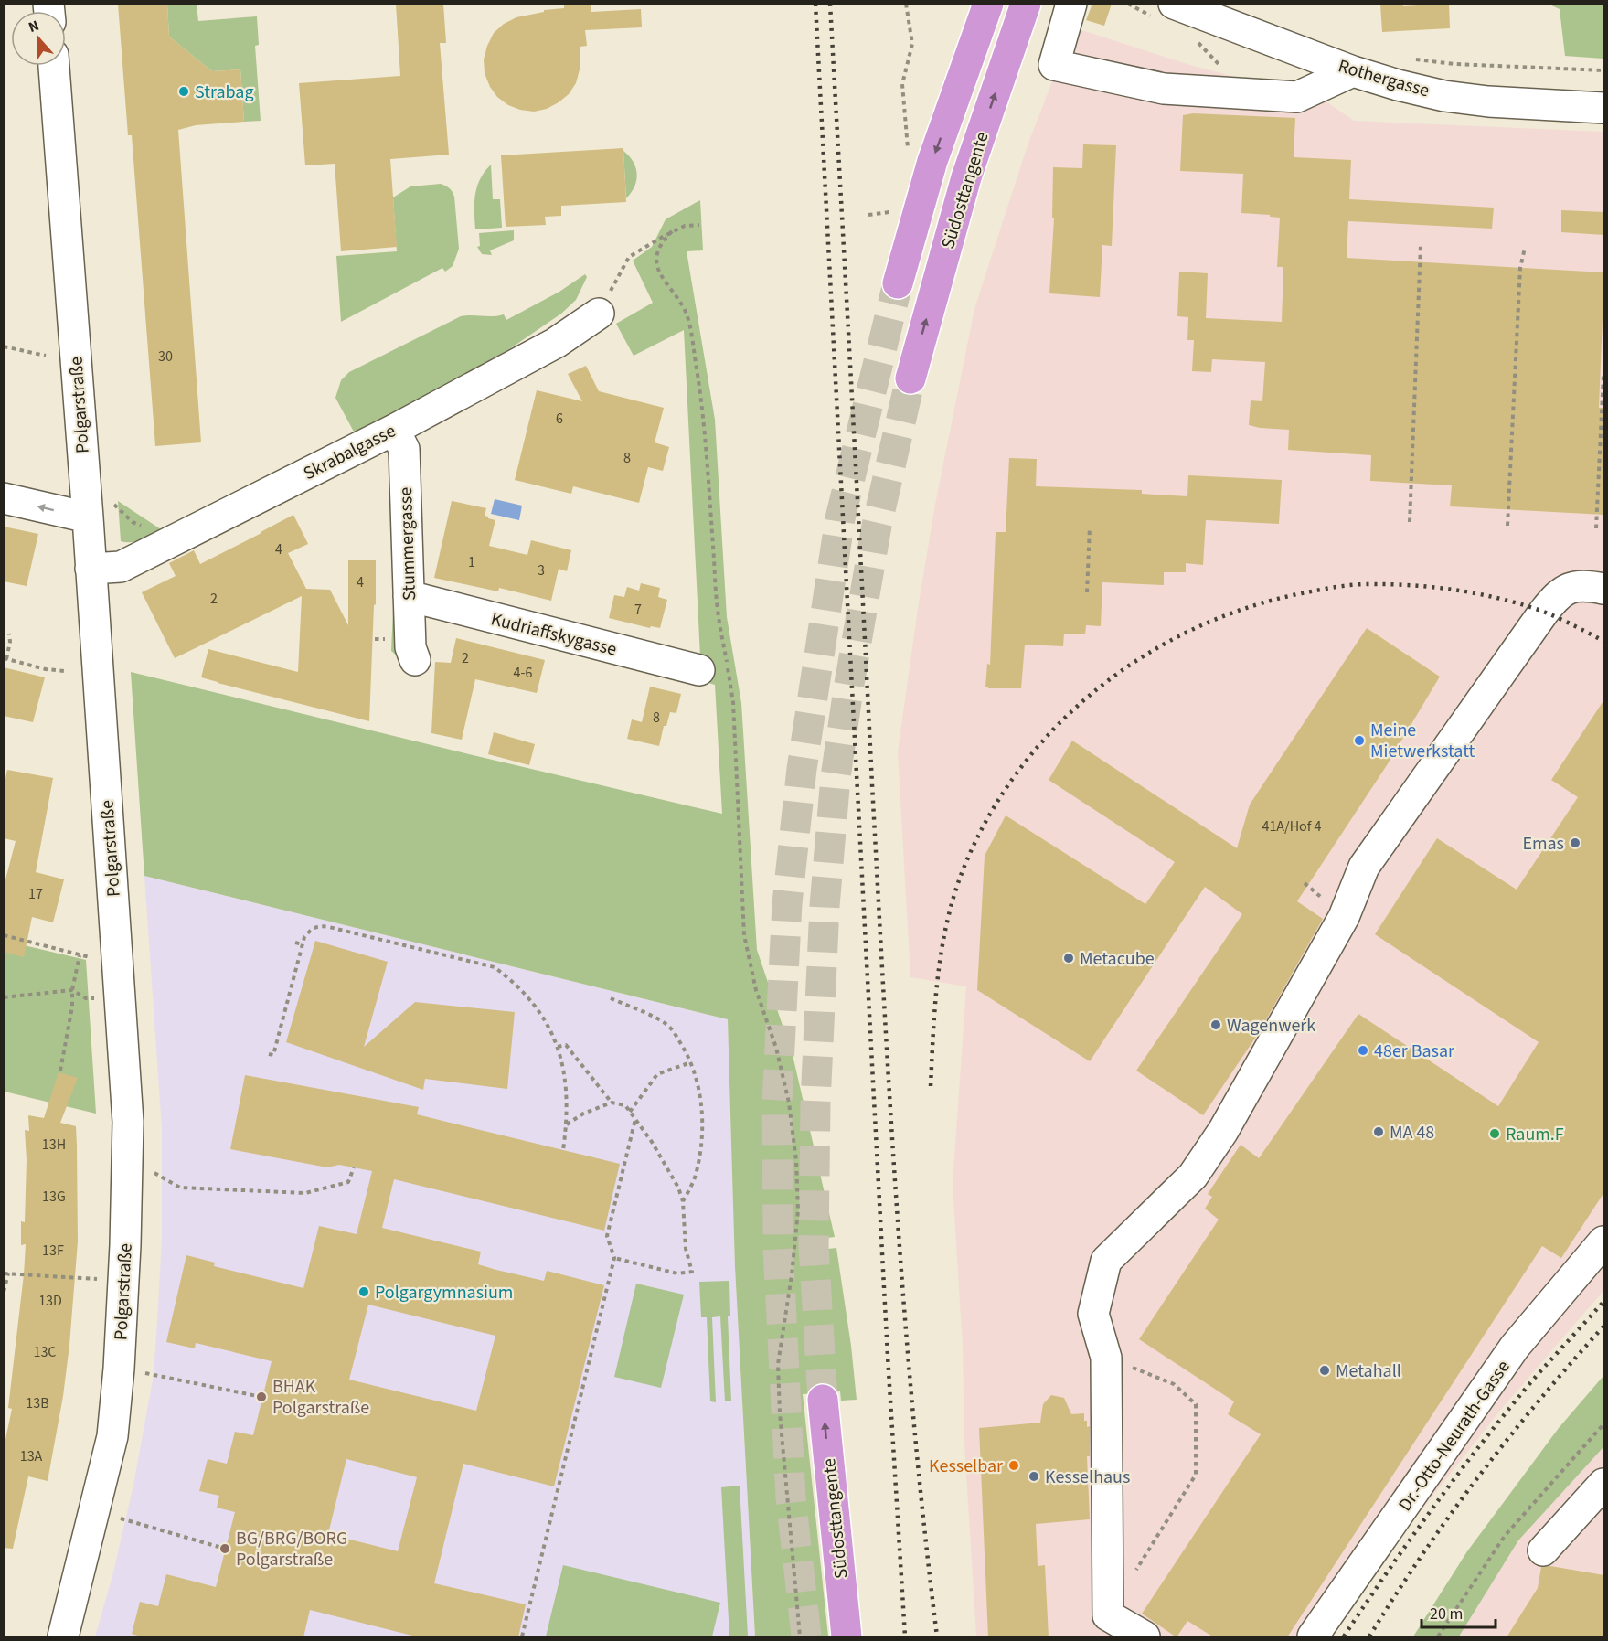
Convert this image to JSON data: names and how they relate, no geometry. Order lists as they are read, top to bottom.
{
  "streets": {
    "highway": ["Südosttangente"],
    "street": [
      "Rothergasse",
      "Polgarstraße",
      "Skrabalgasse",
      "Stummergasse",
      "Kudriaffskygasse",
      "Dr.-Otto-Neurath-Gasse"
    ]
  },
  "crossings": [
    ["Polgarstraße", "Skrabalgasse"],
    ["Skrabalgasse", "Stummergasse"],
    ["Stummergasse", "Kudriaffskygasse"]
  ],
  "places": [
    "Strabag",
    "Meine Mietwerkstatt",
    "Emas",
    "Metacube",
    "Wagenwerk",
    "48er Basar",
    "MA 48",
    "Raum.F",
    "Polgargymnasium",
    "Metahall",
    "BHAK Polgarstraße",
    "Kesselbar",
    "Kesselhaus",
    "BG/BRG/BORG Polgarstraße"
  ],
  "house_numbers": [
    "30",
    "6",
    "8",
    "4",
    "1",
    "3",
    "4",
    "2",
    "7",
    "2",
    "4-6",
    "8",
    "41A/Hof 4",
    "17",
    "13H",
    "13G",
    "13F",
    "13D",
    "13C",
    "13B",
    "13A"
  ],
  "scale_bar": "20 m",
  "north": "top"
}
